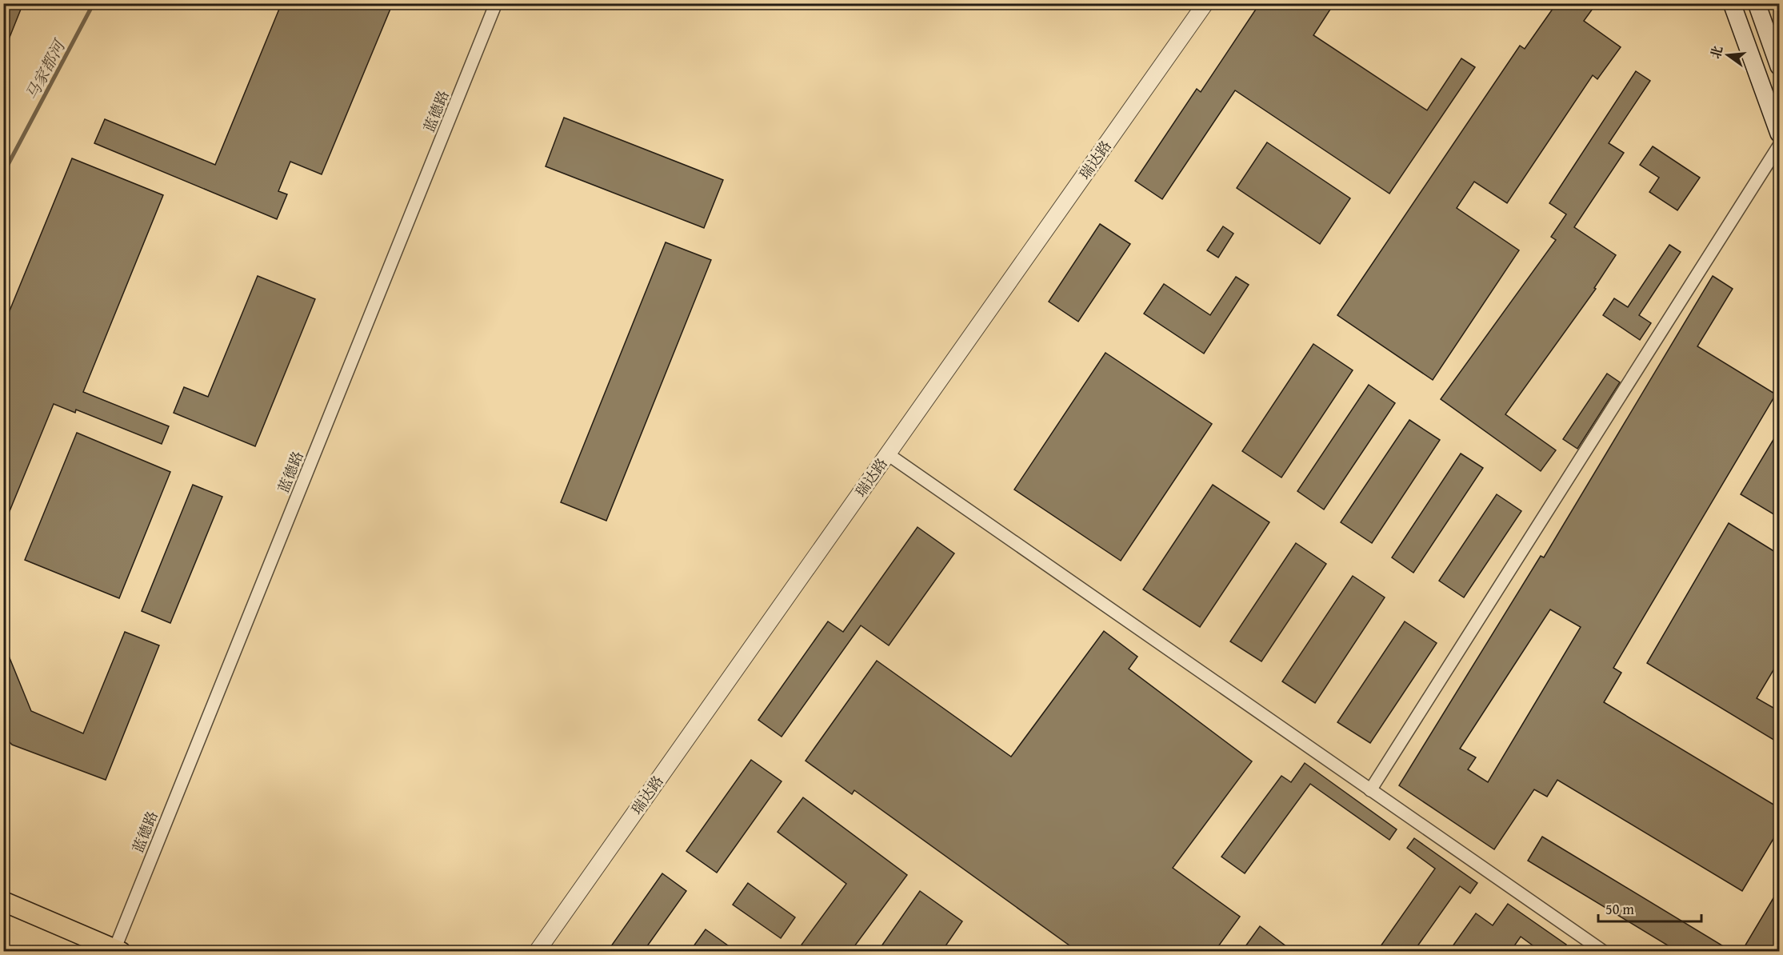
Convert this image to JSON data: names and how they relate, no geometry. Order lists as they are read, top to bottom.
{
  "streets": {
    "street": ["蓝德路", "瑞达路"]
  },
  "water": ["马家都河"],
  "scale_bar": "50 m",
  "north": "left"
}
